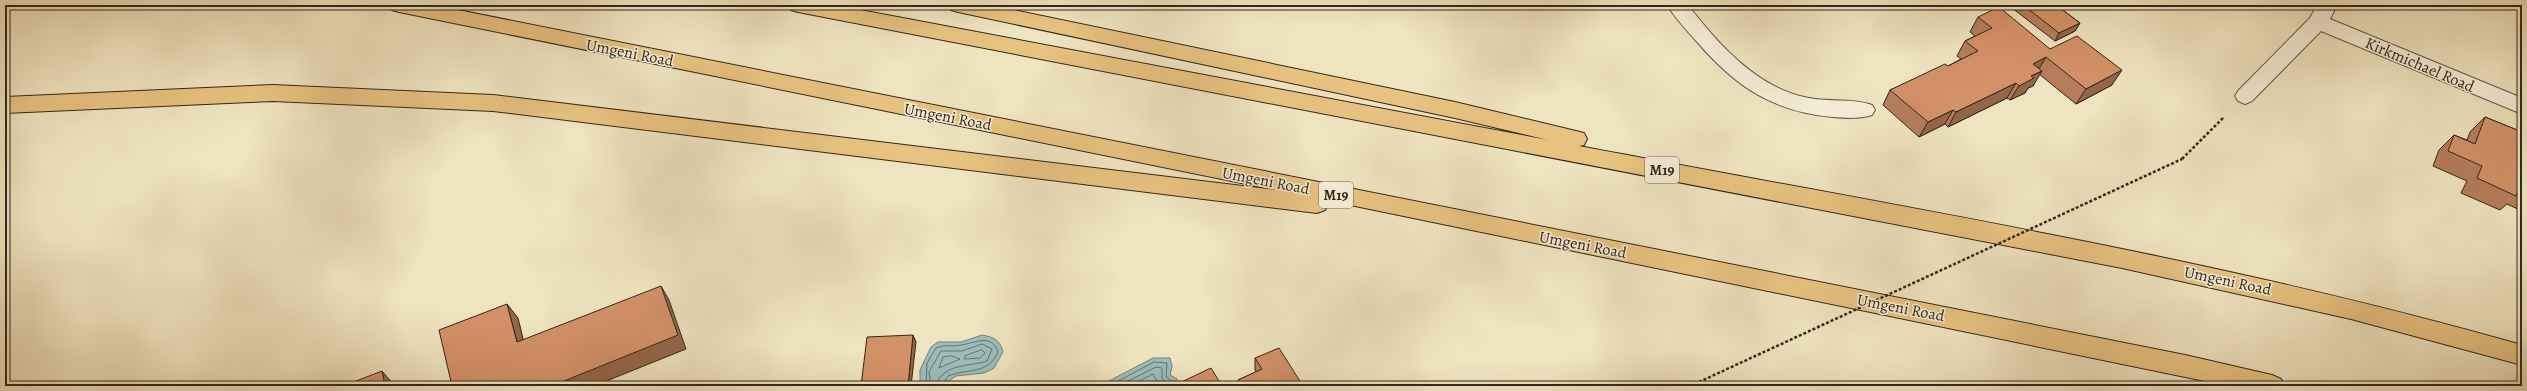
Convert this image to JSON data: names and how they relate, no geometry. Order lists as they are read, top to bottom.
{
  "streets": {
    "highway": ["Umgeni Road", "M19"],
    "street": ["Kirkmichael Road"]
  }
}
